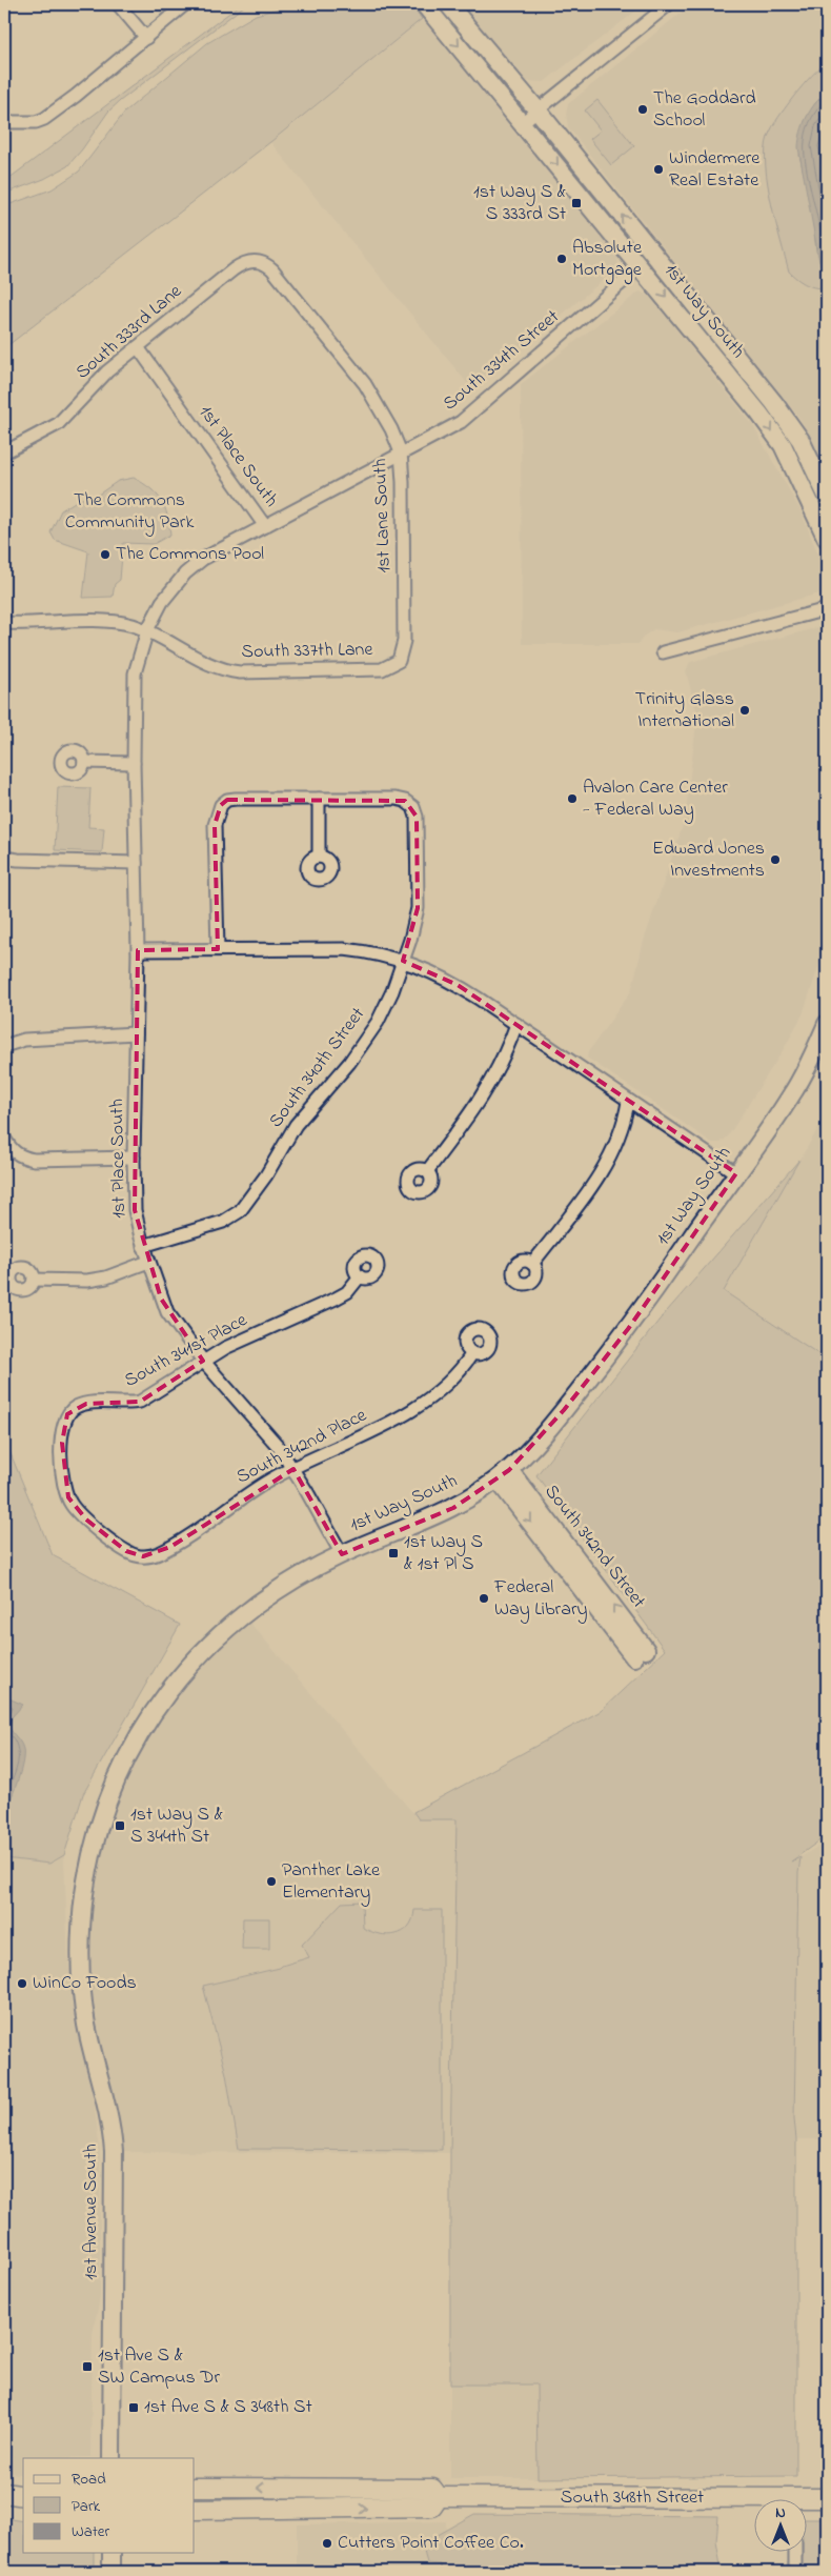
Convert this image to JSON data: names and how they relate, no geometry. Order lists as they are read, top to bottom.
{
  "streets": {
    "main road": [
      "1st Way South",
      "South 342nd Street",
      "1st Avenue South",
      "South 348th Street"
    ],
    "street": [
      "South 333rd Lane",
      "South 334th Street",
      "1st Place South",
      "1st Lane South",
      "South 337th Lane",
      "South 340th Street",
      "South 341st Place",
      "South 342nd Place"
    ]
  },
  "crossings": [
    ["1st Way South", "South 334th Street"],
    ["1st Way South", "1st Place South"],
    ["1st Way South", "South 342nd Street"],
    ["1st Way South", "1st Avenue South"],
    ["South 333rd Lane", "1st Place South"],
    ["South 333rd Lane", "1st Lane South"],
    ["South 334th Street", "1st Place South"],
    ["South 334th Street", "1st Lane South"],
    ["1st Place South", "South 337th Lane"],
    ["1st Place South", "South 340th Street"],
    ["1st Place South", "South 341st Place"],
    ["1st Place South", "South 342nd Place"],
    ["1st Lane South", "South 337th Lane"],
    ["South 341st Place", "South 342nd Place"]
  ],
  "parks": ["The Commons Community Park"],
  "places": {
    "other": [
      "The Goddard School",
      "Windermere Real Estate",
      "Absolute Mortgage",
      "The Commons Pool",
      "Trinity Glass International",
      "Avalon Care Center - Federal Way",
      "Edward Jones Investments",
      "Federal Way Library",
      "Panther Lake Elementary",
      "WinCo Foods",
      "Cutters Point Coffee Co."
    ],
    "transit": [
      "1st Way S & S 333rd St",
      "1st Way S & 1st Pl S",
      "1st Way S & S 344th St",
      "1st Ave S & SW Campus Dr",
      "1st Ave S & S 348th St"
    ]
  },
  "legend": ["Road", "Park", "Water"],
  "north": "top"
}
